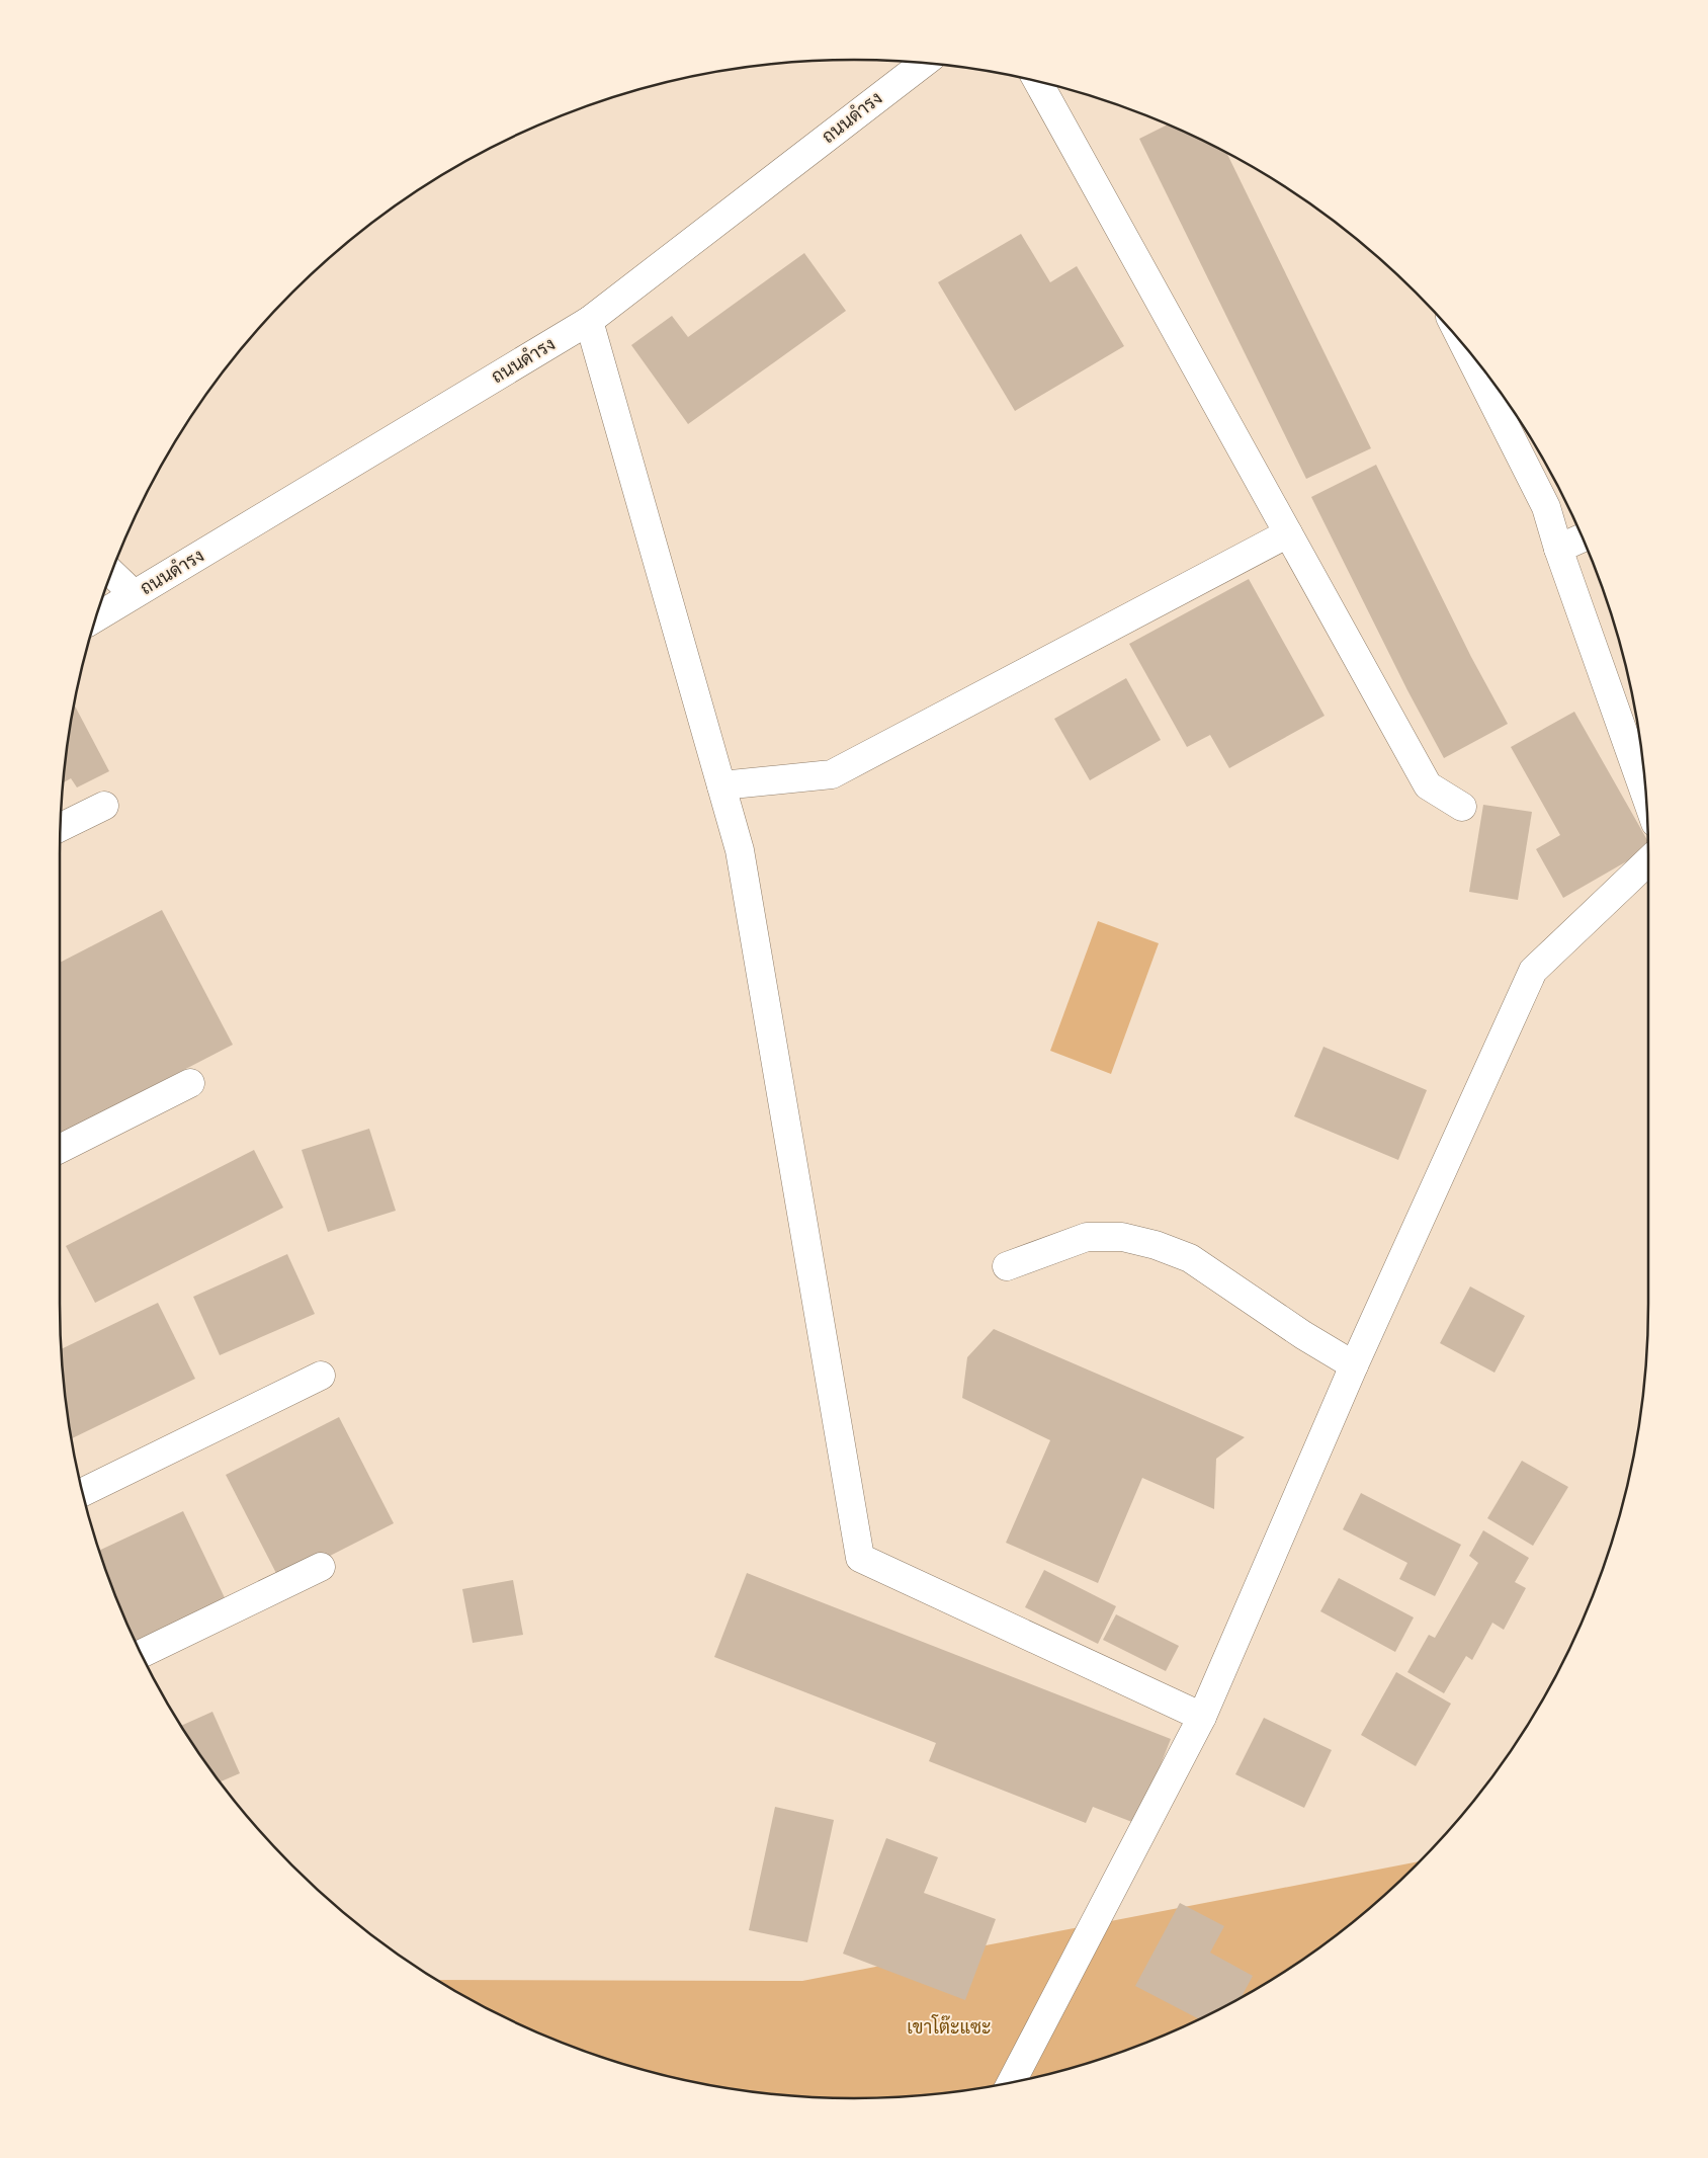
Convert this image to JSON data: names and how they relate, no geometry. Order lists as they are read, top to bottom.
{
  "streets": {
    "street": ["ถนนดำรง"]
  },
  "parks": ["เขาโต๊ะแซะ"]
}
